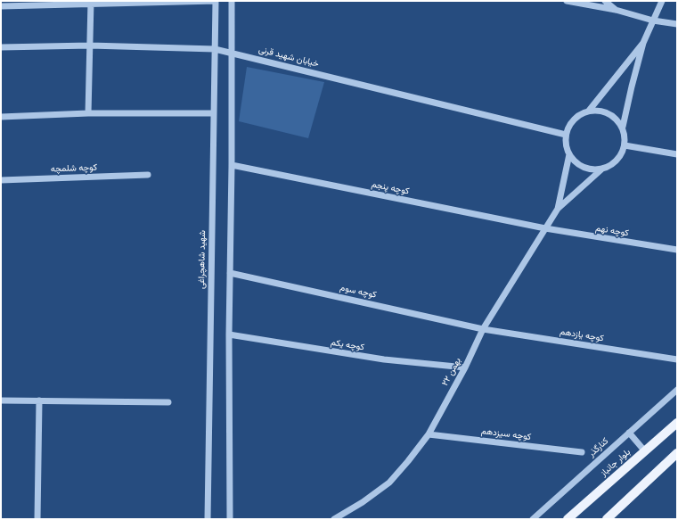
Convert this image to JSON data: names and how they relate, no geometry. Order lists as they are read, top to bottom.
{
  "streets": {
    "main road": ["بلوار جانباز"],
    "street": [
      "خیابان شهید قرنی",
      "کوچه شلمچه",
      "کوچه پنجم",
      "کوچه نهم",
      "شهید شاهچراغی",
      "کوچه سوم",
      "کوچه یازدهم",
      "کوچه یکم",
      "۲۲ بهمن",
      "کوچه سیزدهم",
      "کنارگذر"
    ]
  },
  "crossings": [
    ["خیابان شهید قرنی", "شهید شاهچراغی"],
    ["کوچه پنجم", "کوچه نهم"],
    ["کوچه پنجم", "۲۲ بهمن"],
    ["کوچه نهم", "۲۲ بهمن"],
    ["کوچه سوم", "کوچه یازدهم"],
    ["کوچه سوم", "۲۲ بهمن"],
    ["کوچه یازدهم", "۲۲ بهمن"],
    ["کوچه یکم", "۲۲ بهمن"],
    ["۲۲ بهمن", "کوچه سیزدهم"]
  ]
}
